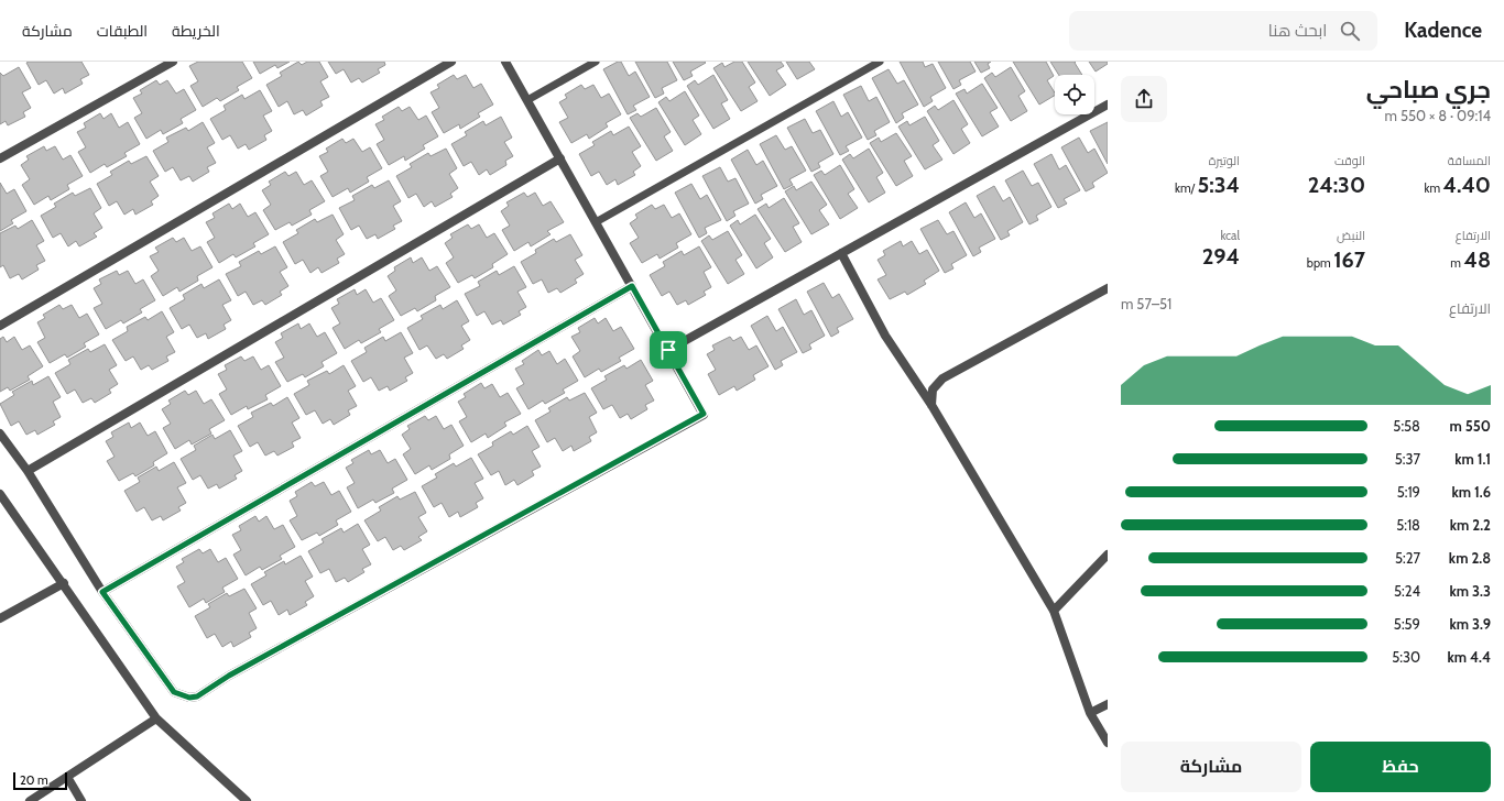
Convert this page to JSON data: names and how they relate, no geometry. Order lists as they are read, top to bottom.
{
  "scale_bar": "20 m",
  "page": {
    "header": "Kadence",
    "search": "ابحث هنا",
    "nav": ["الخريطة", "الطبقات", "مشاركة"],
    "heading": ["جري صباحي", "09:14 · 8 × 550 m"],
    "stats": [
      ["المسافة", "4.40 km"],
      ["الوقت", "24:30"],
      ["الوتيرة", "5:34 /km"],
      ["الارتفاع", "48 m"],
      ["النبض", "167 bpm"],
      ["kcal", "294"]
    ],
    "chart": ["الارتفاع", "51–57 m"],
    "list": [
      {
        "name": "550 m",
        "note": "5:58"
      },
      {
        "name": "1.1 km",
        "note": "5:37"
      },
      {
        "name": "1.6 km",
        "note": "5:19"
      },
      {
        "name": "2.2 km",
        "note": "5:18"
      },
      {
        "name": "2.8 km",
        "note": "5:27"
      },
      {
        "name": "3.3 km",
        "note": "5:24"
      },
      {
        "name": "3.9 km",
        "note": "5:59"
      },
      {
        "name": "4.4 km",
        "note": "5:30"
      }
    ],
    "buttons": ["حفظ", "مشاركة"],
    "scale": "20 m"
  }
}
